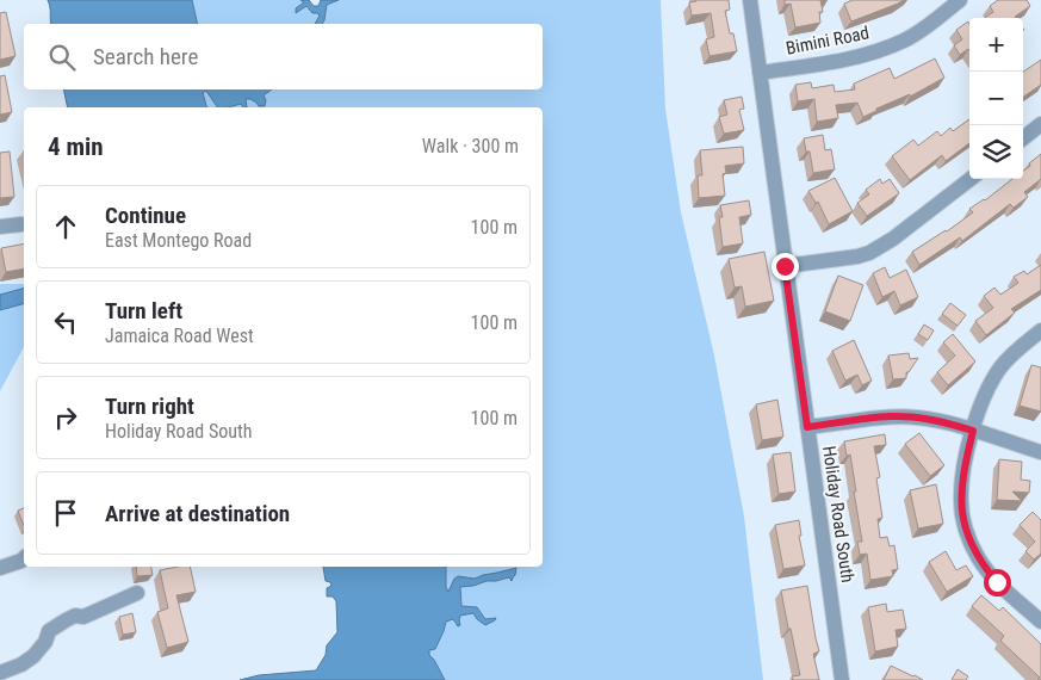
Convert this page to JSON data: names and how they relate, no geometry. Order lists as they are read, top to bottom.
{
  "streets": {
    "street": ["Bimini Road", "Holiday Road South"]
  },
  "crossings": [
    ["Bimini Road", "Holiday Road South"]
  ],
  "page": {
    "map_buttons": ["+", "−"],
    "search": "Search here",
    "heading": ["4 min", "Walk · 300 m"],
    "list": [
      ["Continue", "East Montego Road", "100 m"],
      ["Turn left", "Jamaica Road West", "100 m"],
      ["Turn right", "Holiday Road South", "100 m"],
      "Arrive at destination"
    ]
  }
}
